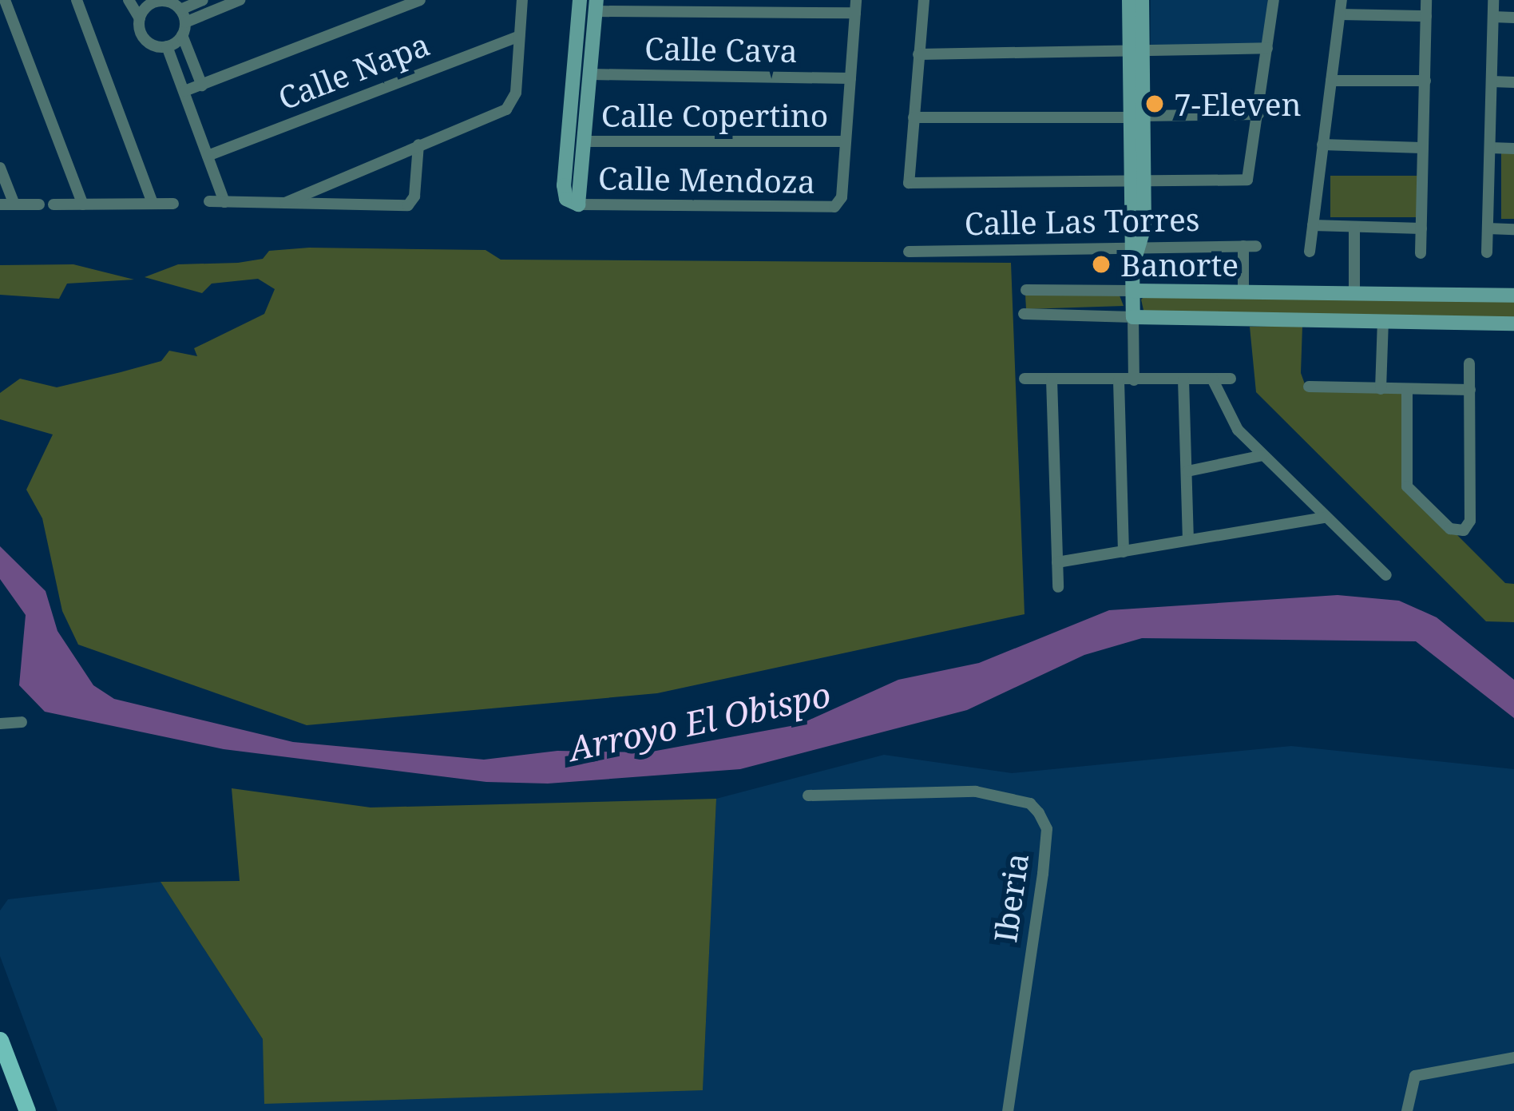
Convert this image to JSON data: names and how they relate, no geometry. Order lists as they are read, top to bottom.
{
  "streets": {
    "street": [
      "Calle Cava",
      "Calle Napa",
      "Calle Copertino",
      "Calle Mendoza",
      "Calle Las Torres",
      "Iberia"
    ]
  },
  "crossings": [
    ["Calle Copertino", "Calle Mendoza"]
  ],
  "water": ["Arroyo El Obispo"],
  "places": ["7-Eleven", "Banorte"]
}
